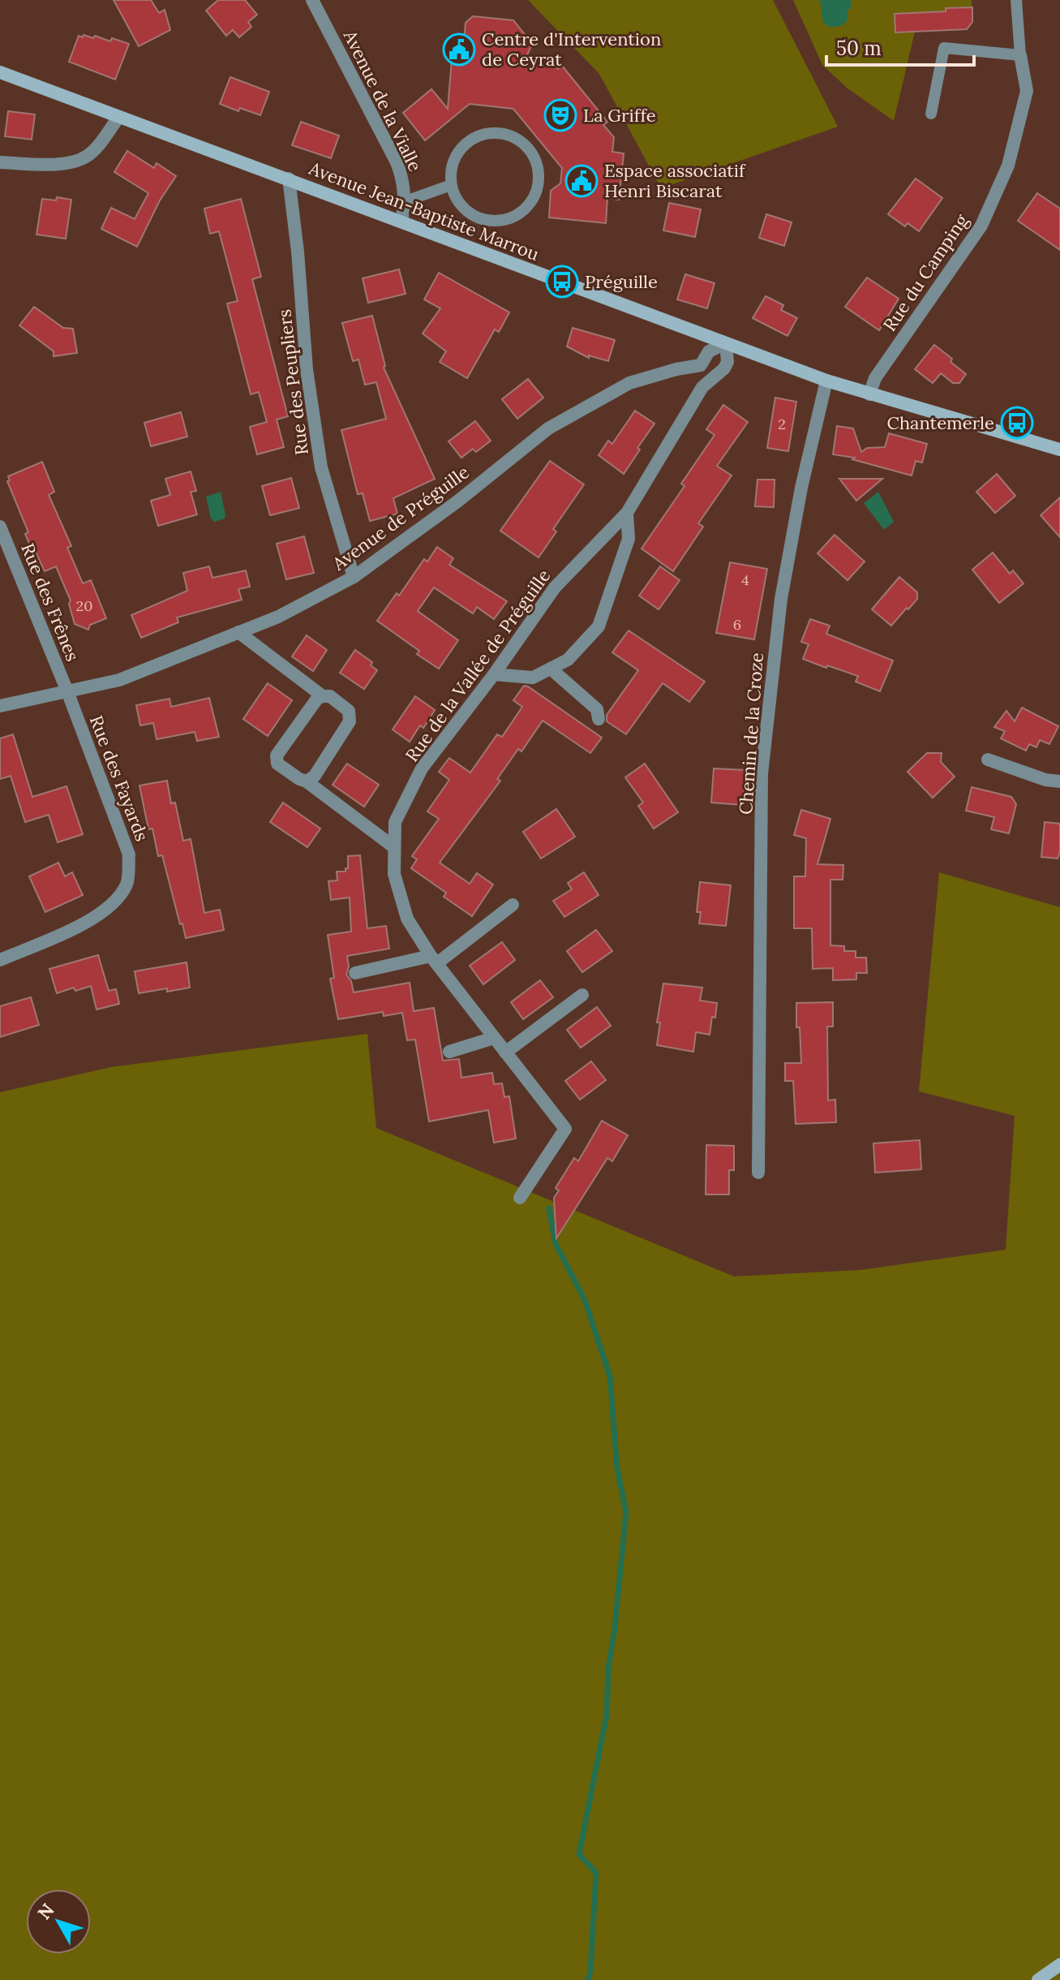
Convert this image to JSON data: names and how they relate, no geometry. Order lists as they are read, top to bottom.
{
  "streets": {
    "main road": ["Avenue Jean-Baptiste Marrou"],
    "street": [
      "Avenue de la Vialle",
      "Rue du Camping",
      "Rue des Peupliers",
      "Avenue de Préguille",
      "Rue des Frênes",
      "Rue de la Vallée de Préguille",
      "Chemin de la Croze",
      "Rue des Fayards"
    ]
  },
  "crossings": [
    ["Avenue de la Vialle", "Avenue Jean-Baptiste Marrou"],
    ["Avenue Jean-Baptiste Marrou", "Rue du Camping"],
    ["Avenue Jean-Baptiste Marrou", "Rue des Peupliers"],
    ["Avenue Jean-Baptiste Marrou", "Rue de la Vallée de Préguille"],
    ["Avenue Jean-Baptiste Marrou", "Chemin de la Croze"],
    ["Rue des Peupliers", "Avenue de Préguille"],
    ["Avenue de Préguille", "Rue des Frênes"],
    ["Avenue de Préguille", "Rue des Fayards"],
    ["Rue des Frênes", "Rue des Fayards"]
  ],
  "places": {
    "public building": ["Centre d'Intervention de Ceyrat", "Espace associatif Henri Biscarat"],
    "theatre": ["La Griffe"],
    "bus stop": ["Préguille", "Chantemerle"]
  },
  "house_numbers": [
    "2",
    "4",
    "20",
    "6"
  ],
  "scale_bar": "50 m",
  "north": "top left"
}
